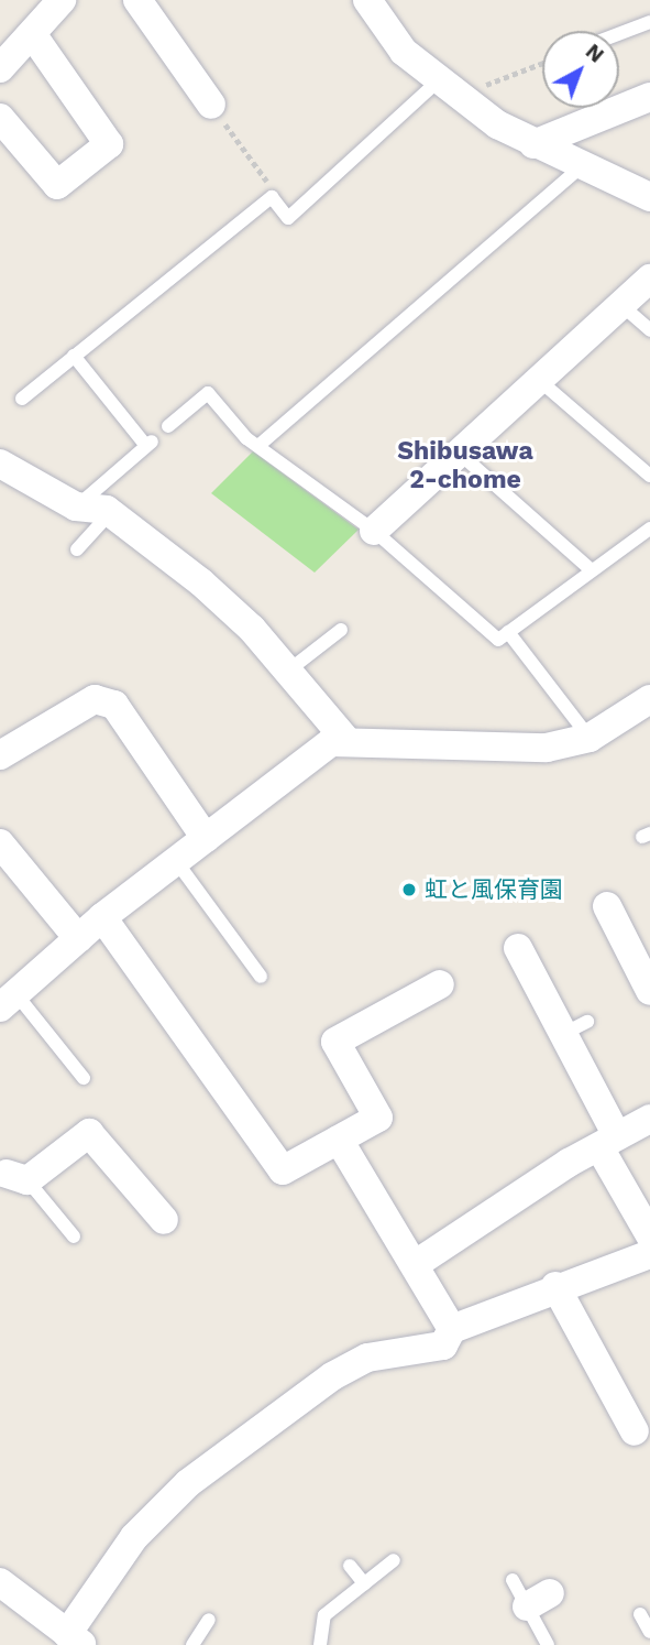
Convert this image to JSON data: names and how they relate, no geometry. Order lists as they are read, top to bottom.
{
  "districts": ["Shibusawa 2-chome"],
  "places": ["虹と風保育園"],
  "north": "top right"
}
